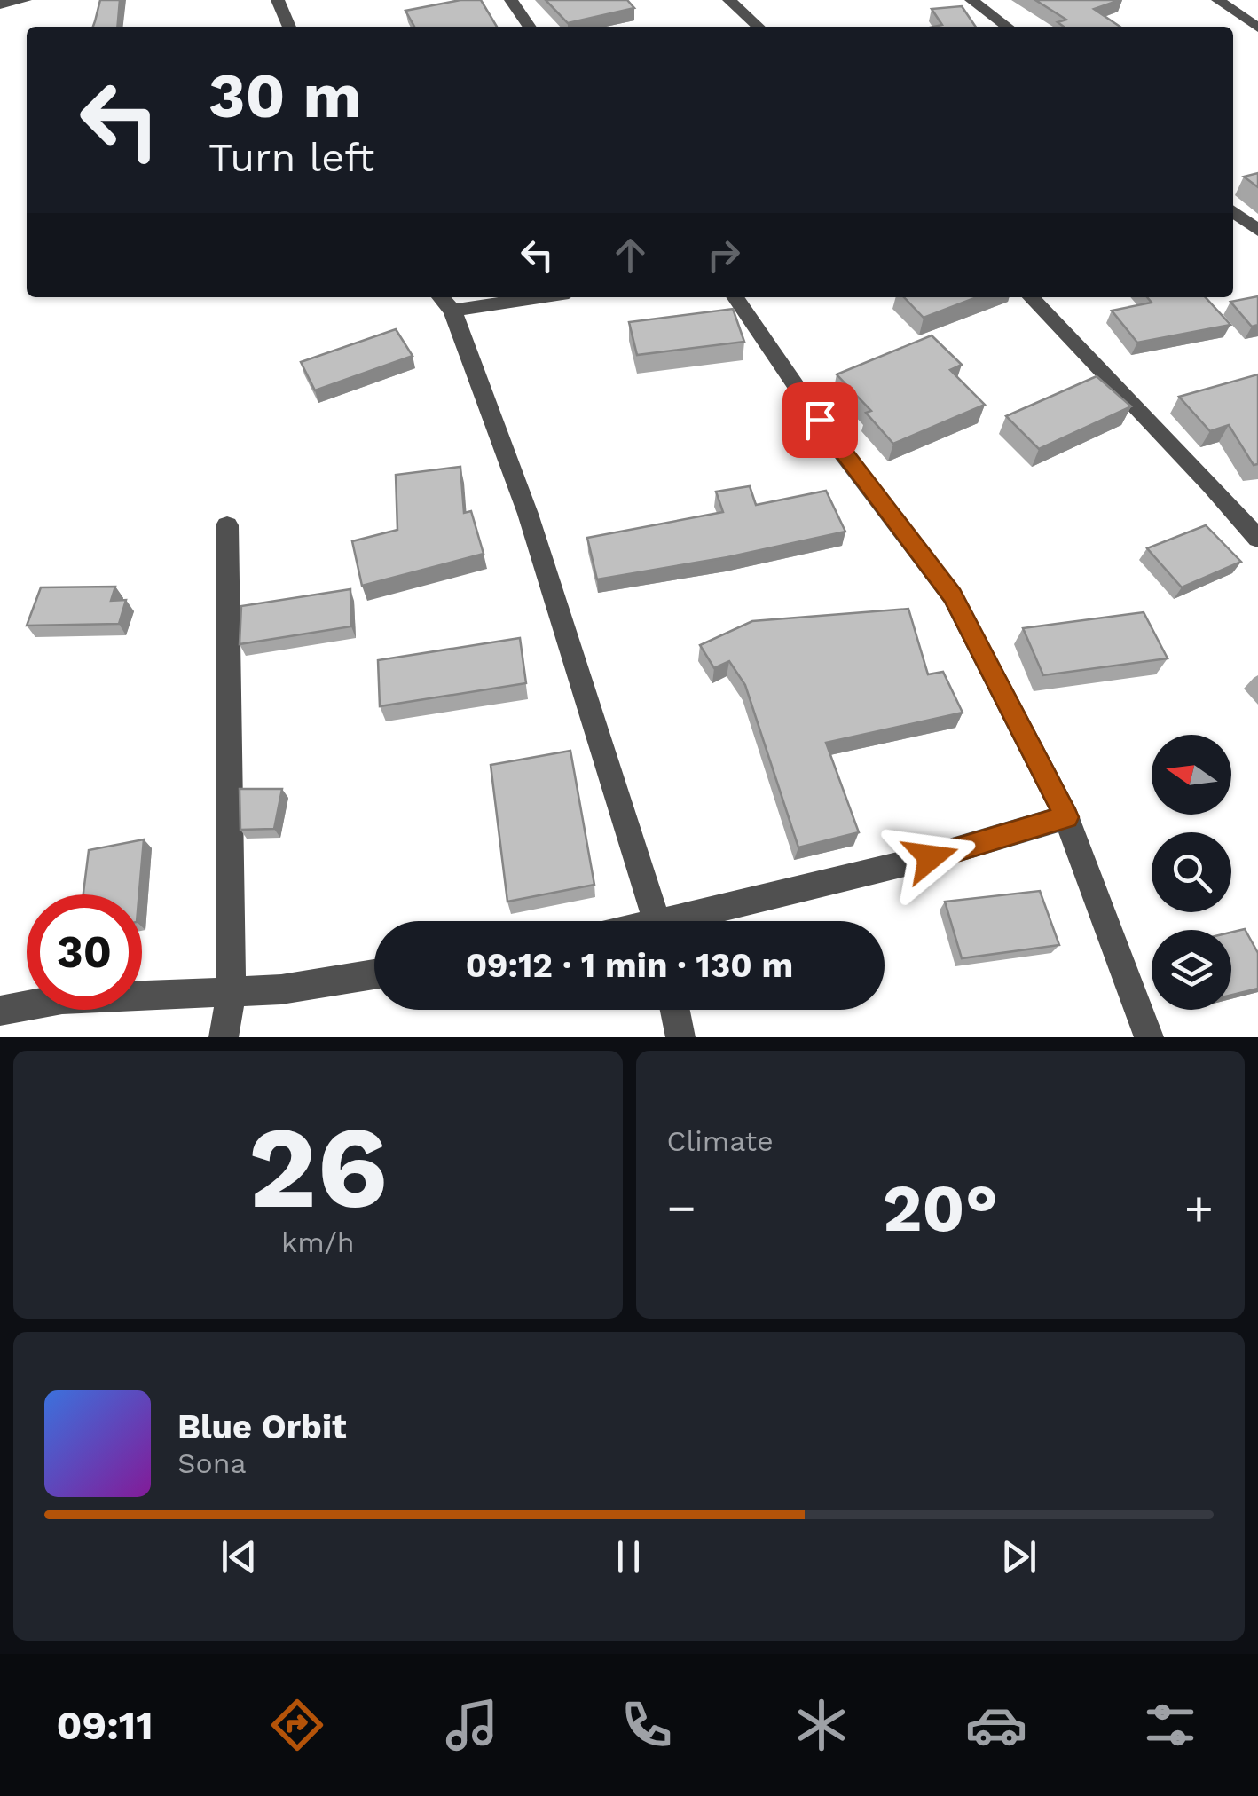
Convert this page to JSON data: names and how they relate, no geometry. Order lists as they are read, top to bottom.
{
  "north": "left",
  "page": {
    "turn": ["30 m", "Turn left"],
    "limit": "30",
    "trip": "09:12 · 1 min · 130 m",
    "tile": [
      ["26", "km/h"],
      "Climate"
    ],
    "heat": ["−", "20°", "+"],
    "song": ["Blue Orbit", "Sona"],
    "tabs": "09:11"
  }
}
